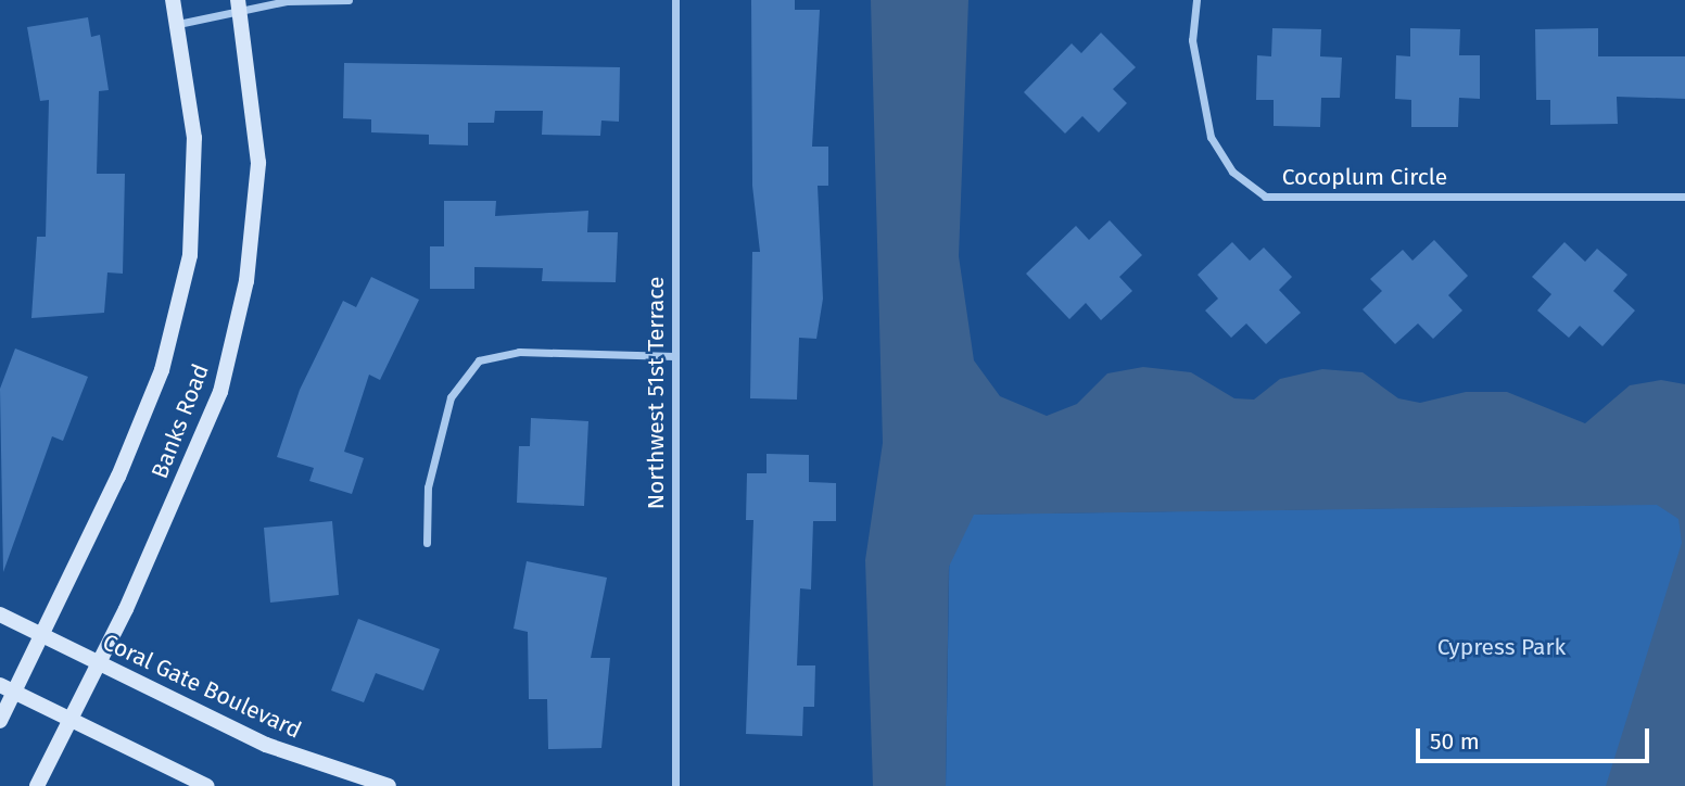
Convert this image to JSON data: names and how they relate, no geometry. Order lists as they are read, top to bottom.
{
  "streets": {
    "street": [
      "Cocoplum Circle",
      "Northwest 51st Terrace",
      "Banks Road",
      "Coral Gate Boulevard"
    ]
  },
  "crossings": [
    ["Banks Road", "Coral Gate Boulevard"]
  ],
  "parks": ["Cypress Park"],
  "scale_bar": "50 m"
}
